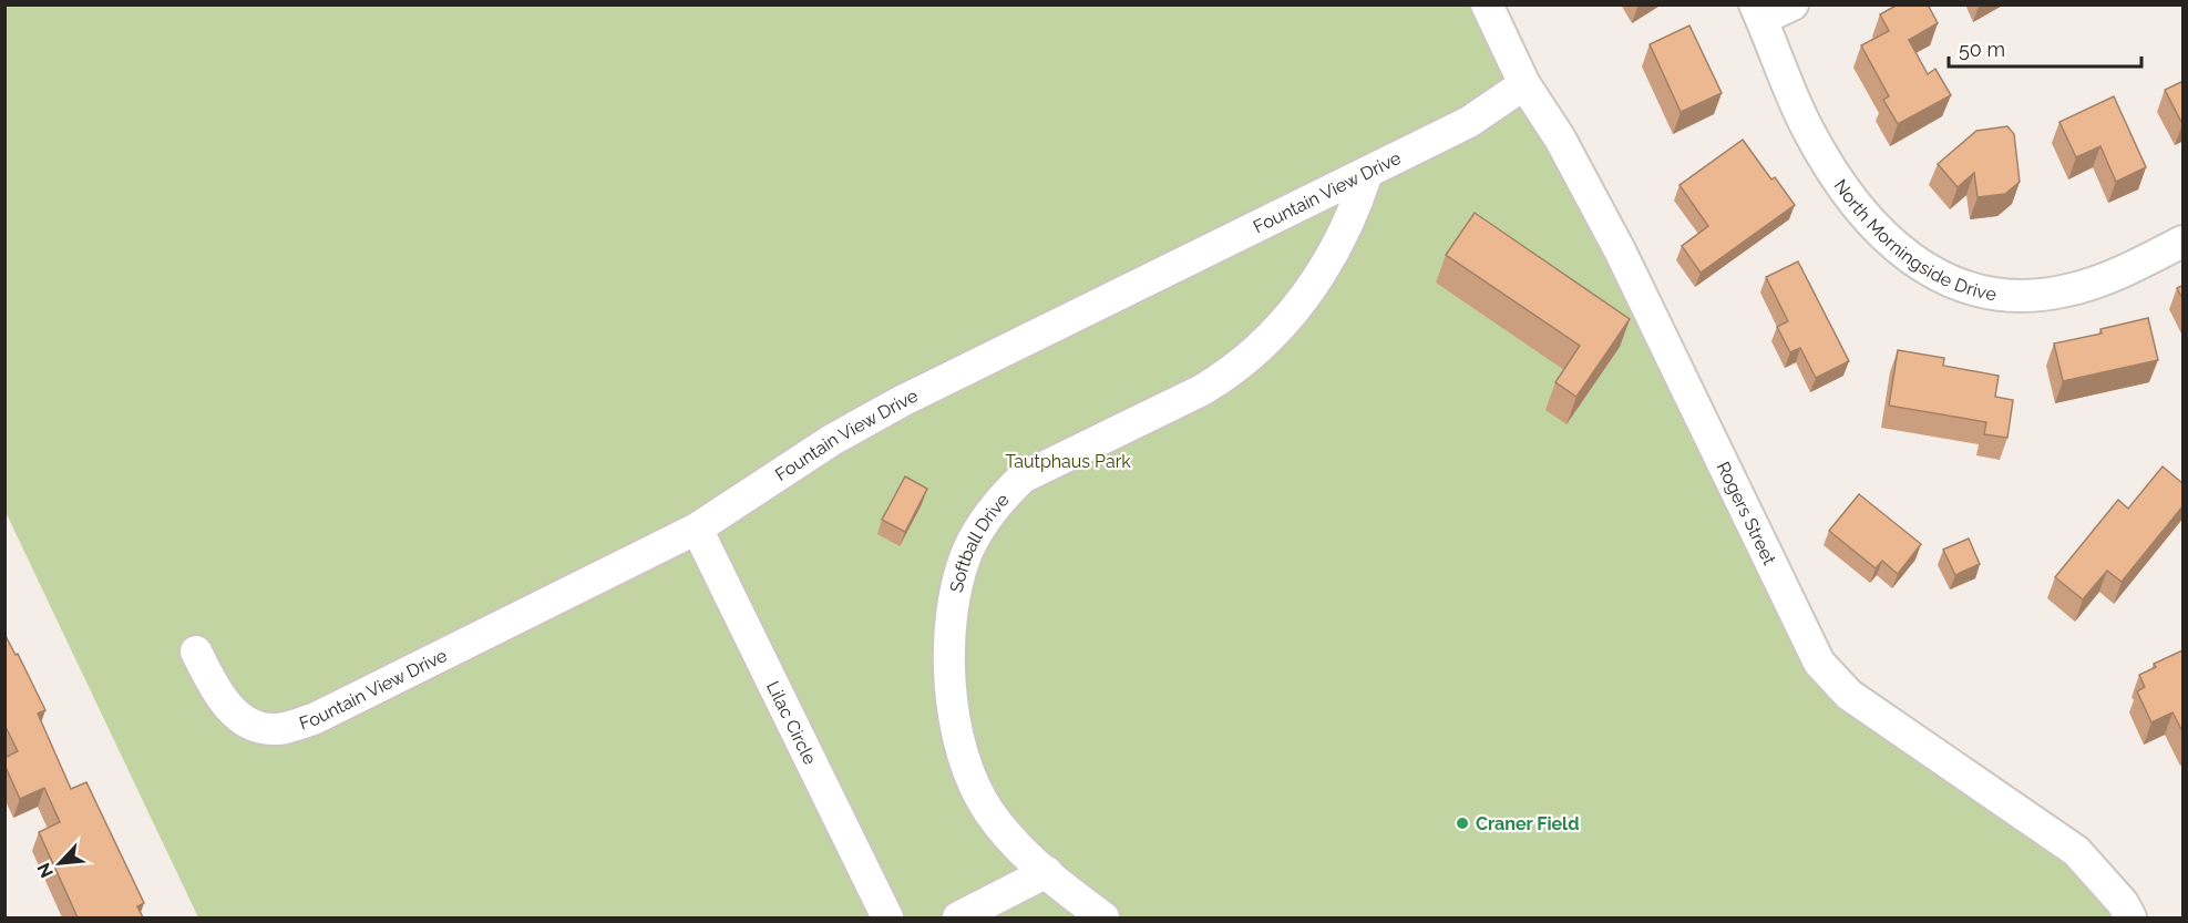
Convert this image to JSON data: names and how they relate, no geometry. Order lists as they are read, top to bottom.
{
  "streets": {
    "street": [
      "Fountain View Drive",
      "North Morningside Drive",
      "Rogers Street",
      "Softball Drive",
      "Lilac Circle"
    ]
  },
  "crossings": [
    ["Fountain View Drive", "Rogers Street"],
    ["Fountain View Drive", "Softball Drive"],
    ["Fountain View Drive", "Lilac Circle"]
  ],
  "parks": ["Tautphaus Park"],
  "places": ["Craner Field"],
  "scale_bar": "50 m",
  "north": "bottom left"
}
